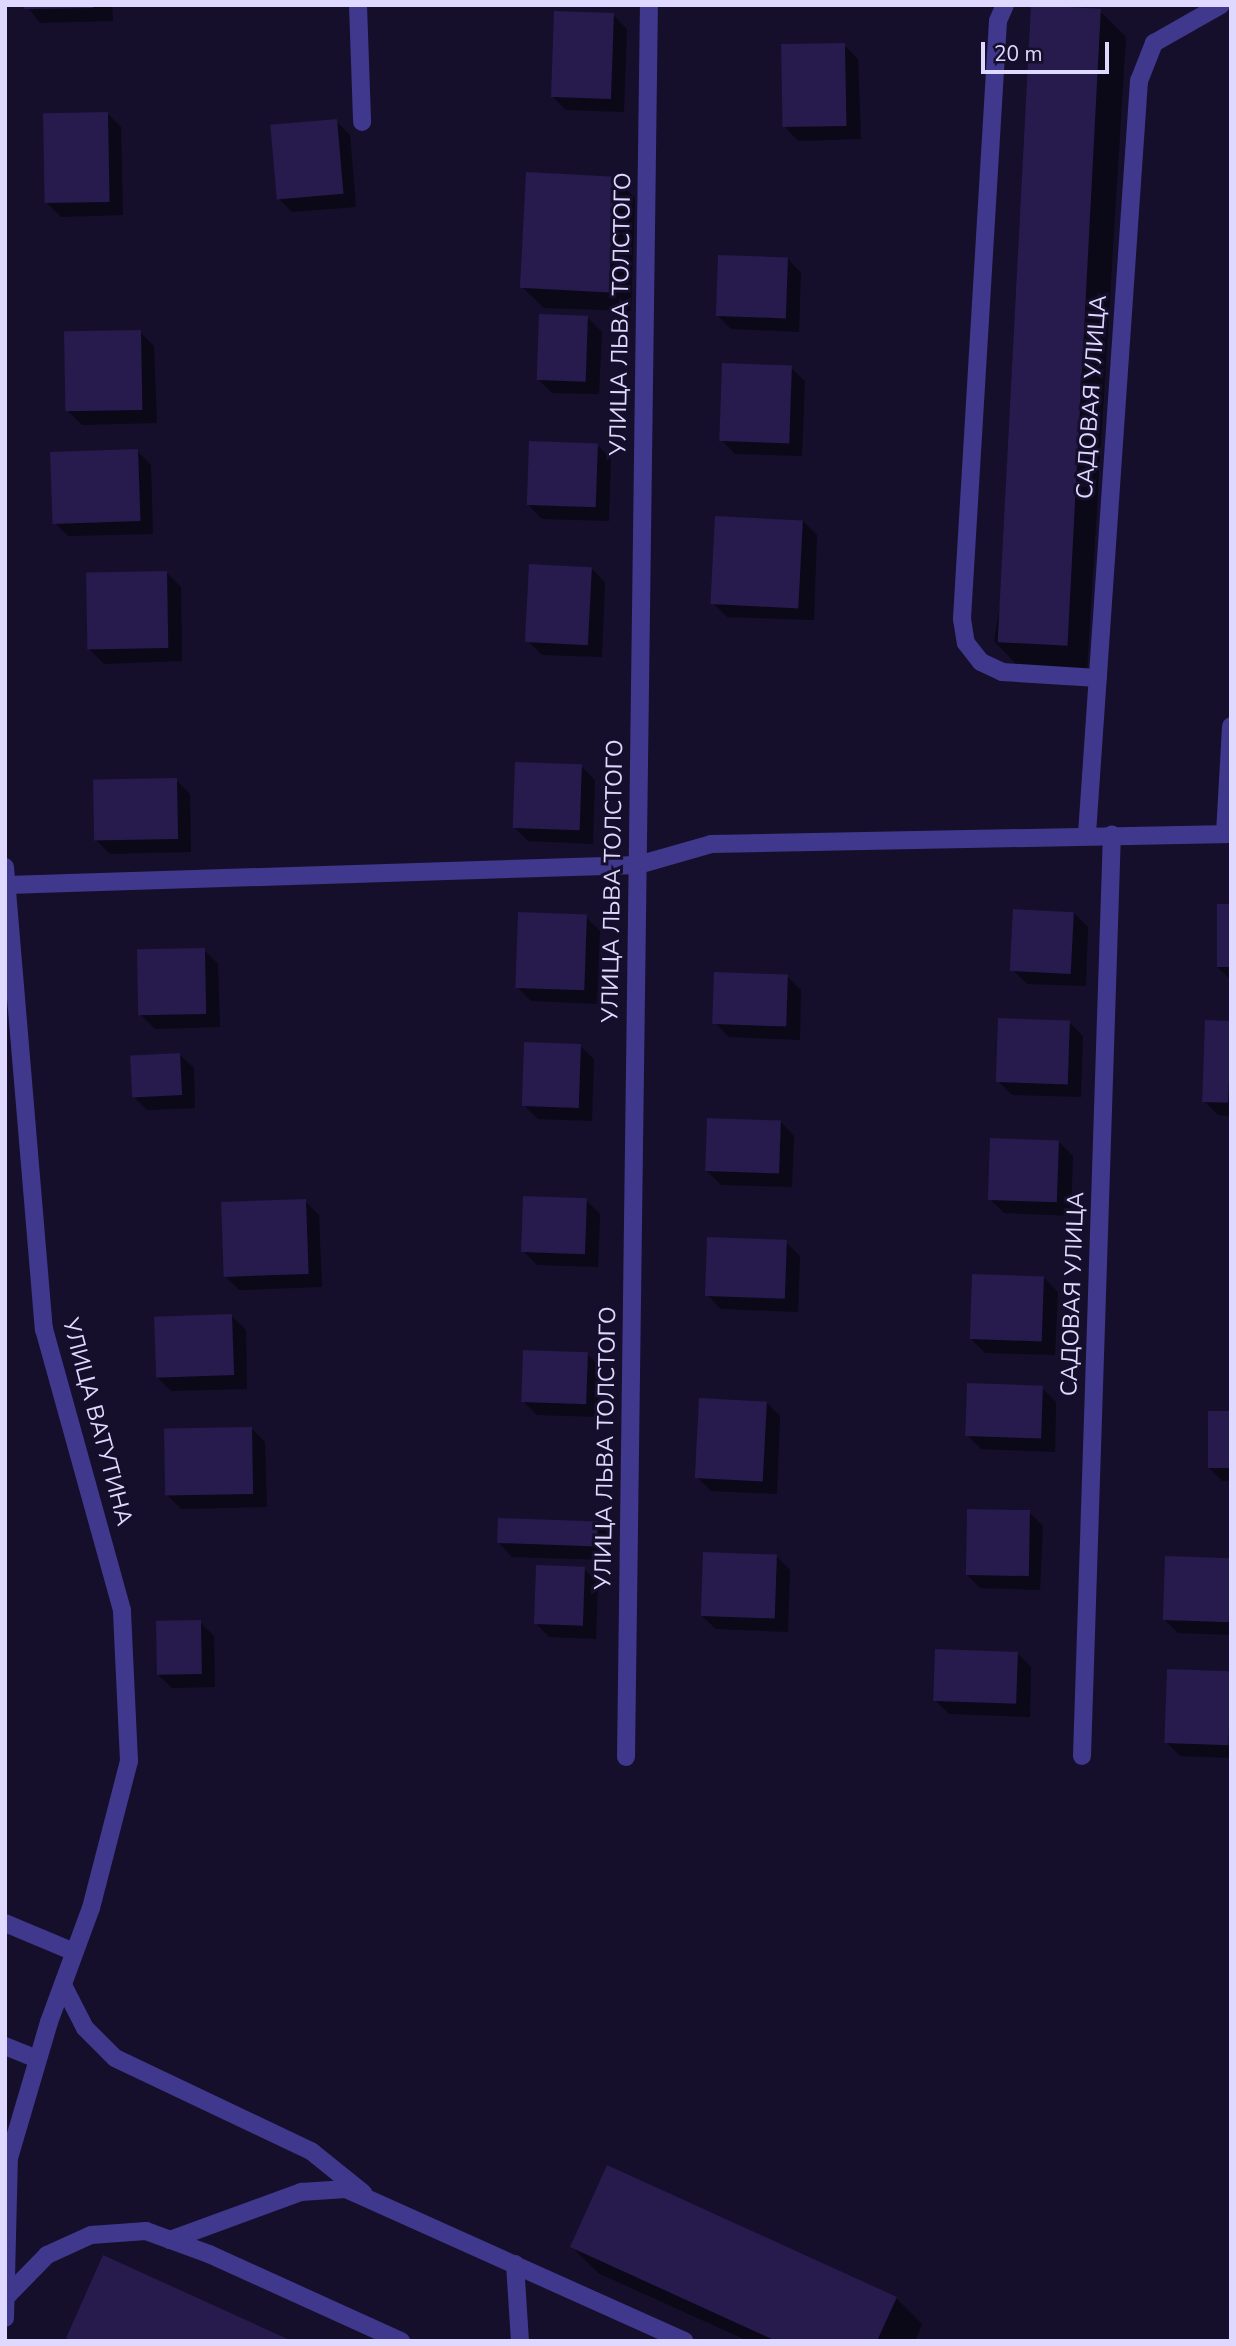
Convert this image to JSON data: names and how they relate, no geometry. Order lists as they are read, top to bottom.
{
  "streets": {
    "street": ["УЛИЦА ЛЬВА ТОЛСТОГО", "САДОВАЯ УЛИЦА", "УЛИЦА ВАТУТИНА"]
  },
  "scale_bar": "20 m"
}
